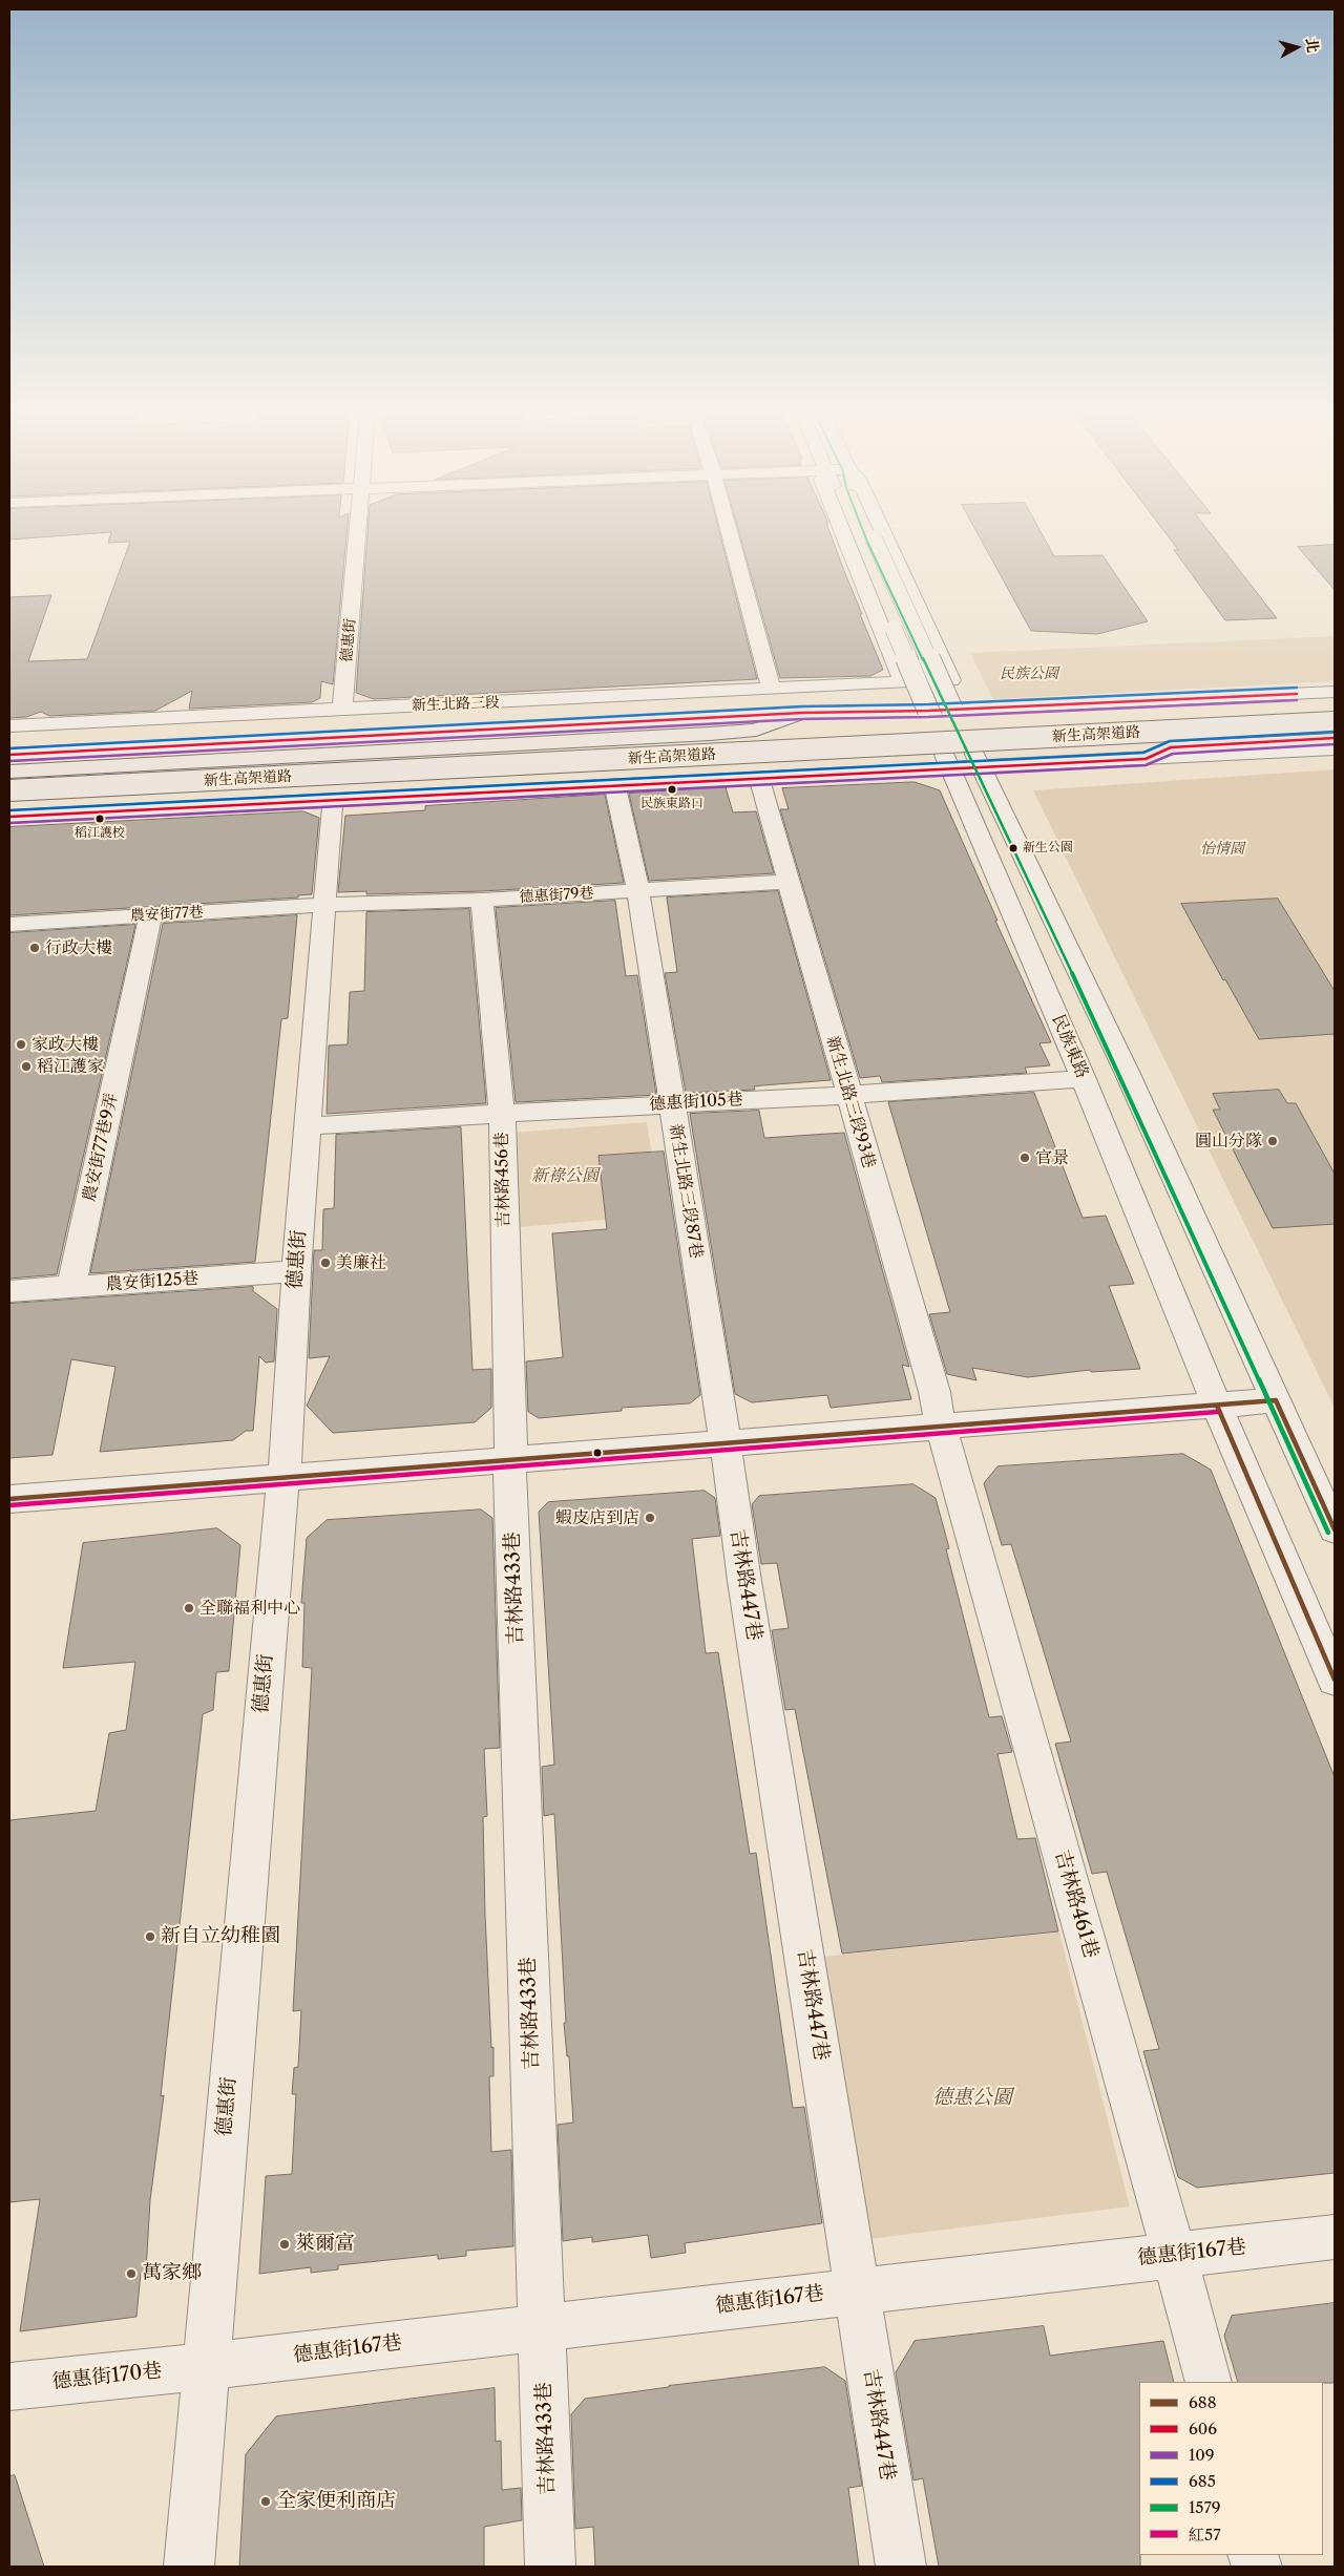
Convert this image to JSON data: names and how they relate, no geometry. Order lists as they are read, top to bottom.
{
  "streets": {
    "highway": ["新生高架道路"],
    "street": [
      "德惠街",
      "新生北路三段",
      "德惠街79巷",
      "農安街77巷",
      "民族東路",
      "德惠街105巷",
      "新生北路三段93巷",
      "農安街77巷9弄",
      "吉林路456巷",
      "新生北路三段87巷",
      "農安街125巷",
      "吉林路447巷",
      "吉林路433巷",
      "吉林路461巷",
      "德惠街167巷",
      "德惠街170巷"
    ]
  },
  "crossings": [
    ["德惠街", "新生北路三段"],
    ["德惠街", "德惠街79巷"],
    ["德惠街", "農安街77巷"],
    ["德惠街", "德惠街105巷"],
    ["德惠街", "農安街125巷"],
    ["德惠街", "德惠街167巷"],
    ["德惠街", "德惠街170巷"],
    ["新生北路三段", "民族東路"],
    ["德惠街79巷", "農安街77巷"],
    ["德惠街79巷", "新生北路三段93巷"],
    ["德惠街79巷", "吉林路456巷"],
    ["德惠街79巷", "新生北路三段87巷"],
    ["農安街77巷", "農安街77巷9弄"],
    ["民族東路", "德惠街105巷"],
    ["德惠街105巷", "新生北路三段93巷"],
    ["德惠街105巷", "吉林路456巷"],
    ["德惠街105巷", "新生北路三段87巷"],
    ["新生北路三段93巷", "吉林路461巷"],
    ["農安街77巷9弄", "農安街125巷"],
    ["吉林路456巷", "吉林路433巷"],
    ["新生北路三段87巷", "吉林路447巷"],
    ["吉林路447巷", "德惠街167巷"],
    ["吉林路433巷", "德惠街167巷"],
    ["吉林路461巷", "德惠街167巷"],
    ["德惠街167巷", "德惠街170巷"]
  ],
  "parks": [
    "民族公園",
    "怡情園",
    "新祿公園",
    "德惠公園"
  ],
  "places": [
    "民族東路口",
    "稻江護校",
    "新生公園",
    "行政大樓",
    "家政大樓",
    "稻江護家",
    "圓山分隊",
    "官景",
    "美廉社",
    "蝦皮店到店",
    "全聯福利中心",
    "新自立幼稚園",
    "萊爾富",
    "萬家鄉",
    "全家便利商店"
  ],
  "lines": [
    "transit line 1579",
    "transit line 685",
    "transit line 606",
    "transit line 109",
    "transit line 688",
    "transit line 紅57"
  ],
  "legend": [
    "688",
    "606",
    "109",
    "685",
    "1579",
    "紅57"
  ],
  "north": "right"
}
